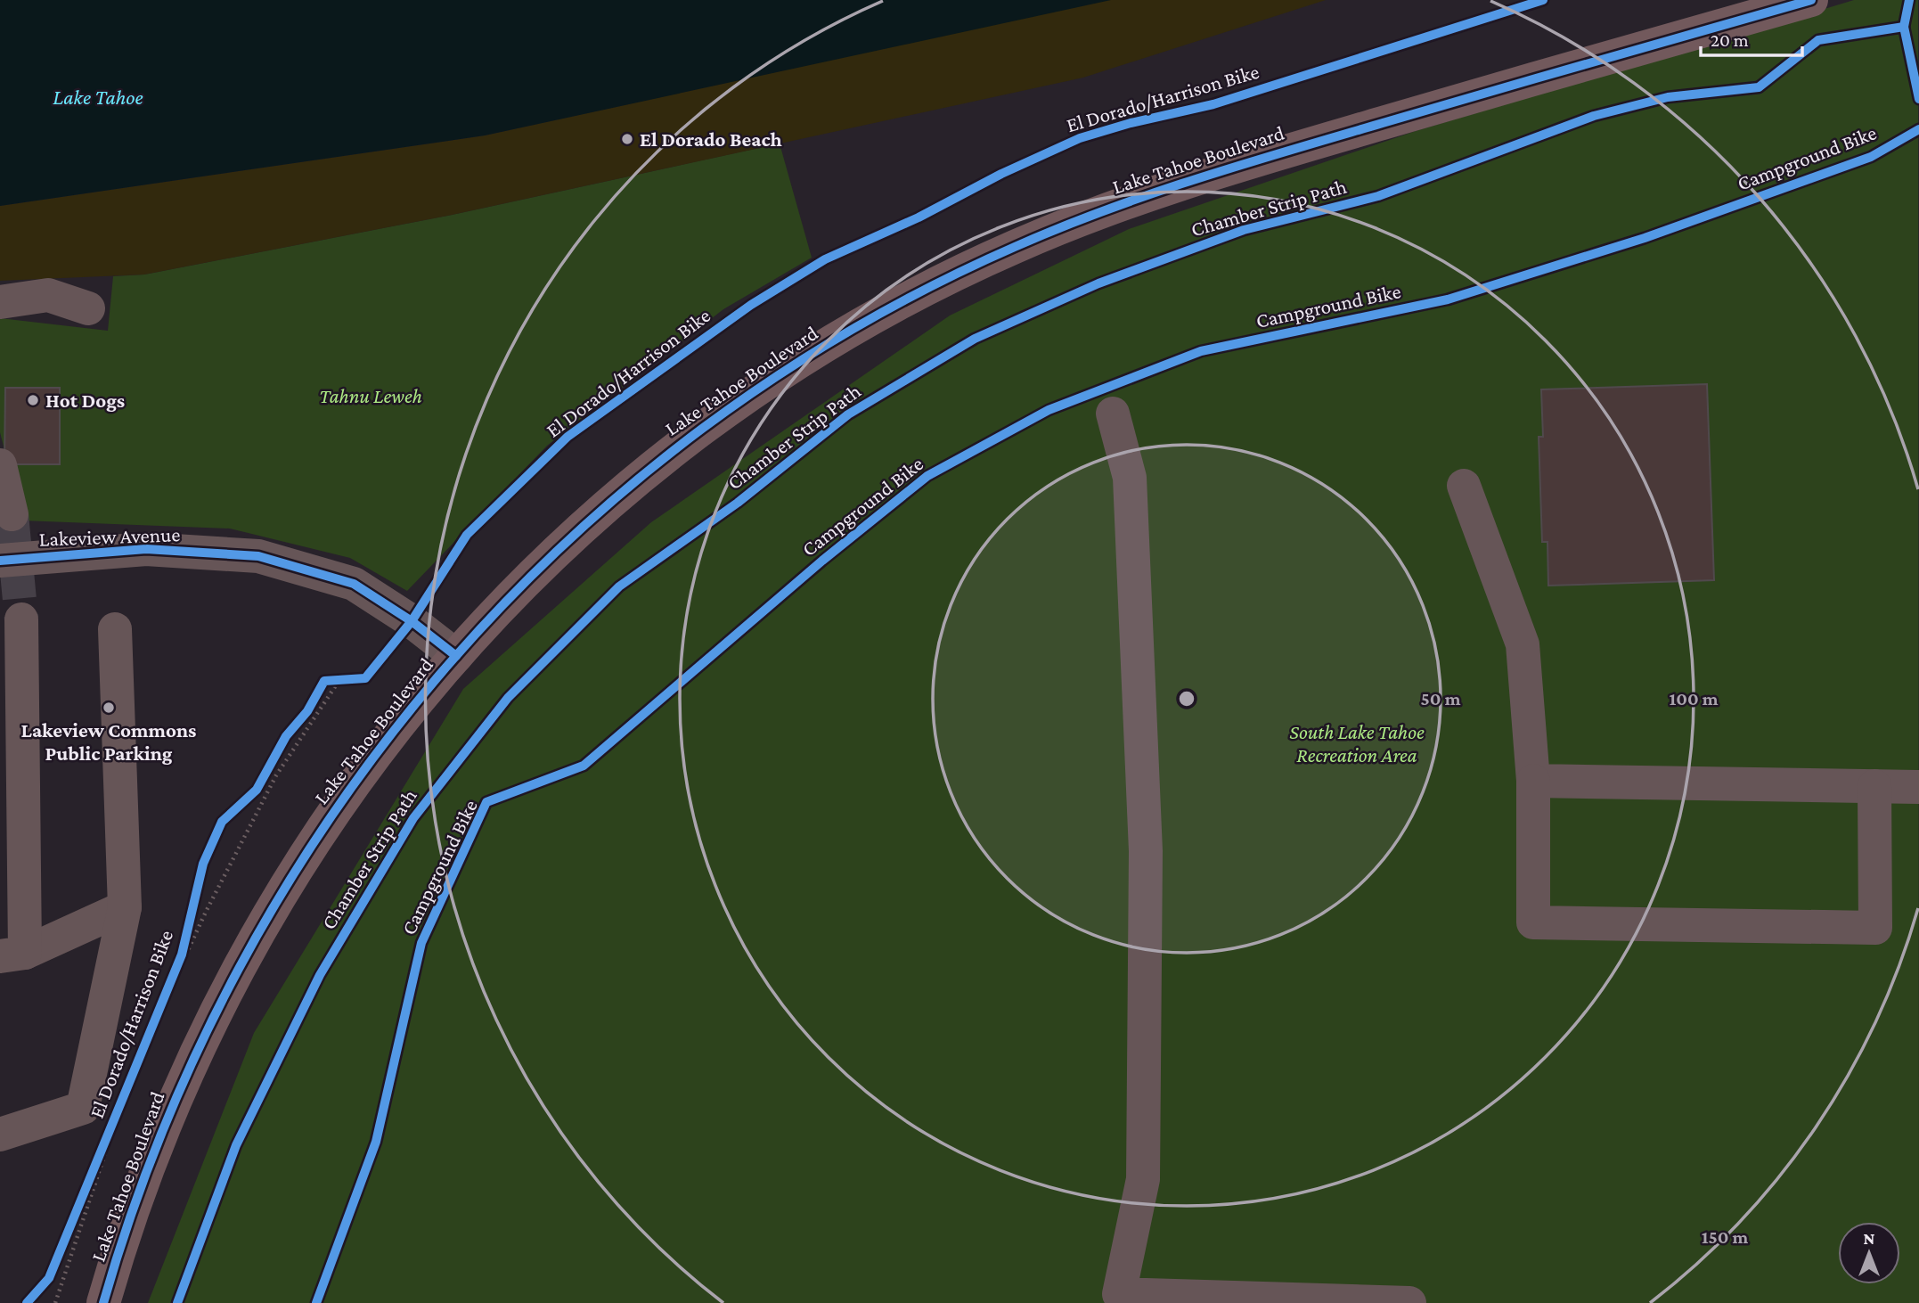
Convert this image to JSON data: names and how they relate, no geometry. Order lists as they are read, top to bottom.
{
  "streets": {
    "highway": ["Lake Tahoe Boulevard"],
    "street": ["Lakeview Avenue"],
    "cycle path": ["El Dorado/Harrison Bike", "Campground Bike", "Chamber Strip Path"]
  },
  "crossings": [
    ["Lake Tahoe Boulevard", "Lakeview Avenue"]
  ],
  "water": ["Lake Tahoe"],
  "parks": ["Tahnu Leweh", "South Lake Tahoe Recreation Area"],
  "places": ["El Dorado Beach", "Hot Dogs", "Lakeview Commons Public Parking"],
  "scale_bar": "20 m",
  "north": "top",
  "rings": ["50 m", "100 m", "150 m"]
}
